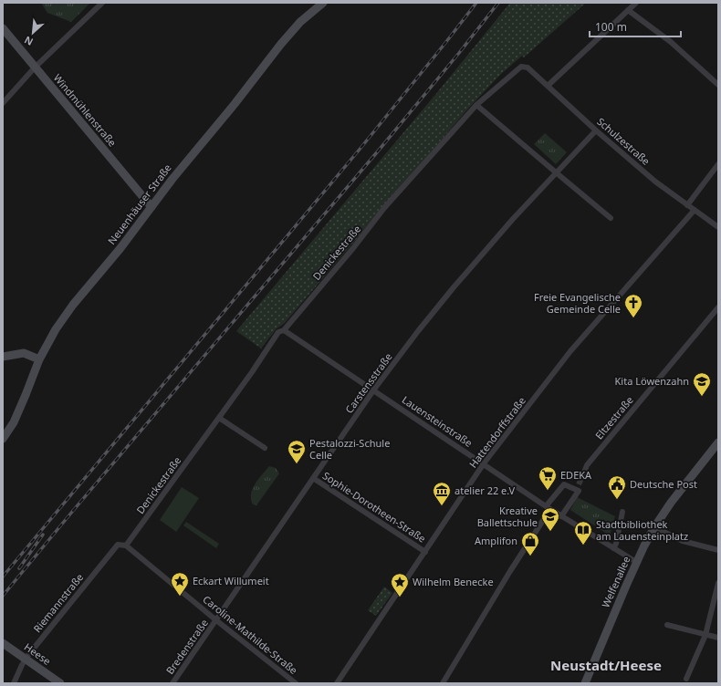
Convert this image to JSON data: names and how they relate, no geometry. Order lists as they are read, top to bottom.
{
  "streets": {
    "street": [
      "Windmühlenstraße",
      "Schulzestraße",
      "Neuenhäuser Straße",
      "Denickestraße",
      "Carstensstraße",
      "Eltzestraße",
      "Lauensteinstraße",
      "Hattendorffstraße",
      "Sophie-Dorotheen-Straße",
      "Welfenallee",
      "Riemannstraße",
      "Caroline-Mathilde-Straße",
      "Bredenstraße",
      "Heese"
    ]
  },
  "crossings": [
    ["Windmühlenstraße", "Neuenhäuser Straße"],
    ["Schulzestraße", "Denickestraße"],
    ["Schulzestraße", "Carstensstraße"],
    ["Schulzestraße", "Hattendorffstraße"],
    ["Denickestraße", "Lauensteinstraße"],
    ["Denickestraße", "Riemannstraße"],
    ["Denickestraße", "Caroline-Mathilde-Straße"],
    ["Carstensstraße", "Lauensteinstraße"],
    ["Carstensstraße", "Sophie-Dorotheen-Straße"],
    ["Carstensstraße", "Caroline-Mathilde-Straße"],
    ["Carstensstraße", "Bredenstraße"],
    ["Lauensteinstraße", "Hattendorffstraße"],
    ["Lauensteinstraße", "Welfenallee"],
    ["Hattendorffstraße", "Sophie-Dorotheen-Straße"],
    ["Riemannstraße", "Caroline-Mathilde-Straße"],
    ["Riemannstraße", "Heese"],
    ["Caroline-Mathilde-Straße", "Bredenstraße"]
  ],
  "districts": ["Neustadt/Heese"],
  "places": {
    "church": ["Freie Evangelische Gemeinde Celle"],
    "school or university": ["Kita Löwenzahn", "Pestalozzi-Schule Celle", "Kreative Ballettschule"],
    "supermarket": ["EDEKA"],
    "public building": ["Deutsche Post"],
    "museum": ["atelier 22 e.V"],
    "library": ["Stadtbibliothek am Lauensteinplatz"],
    "shop": ["Amplifon"],
    "place": ["Eckart Willumeit", "Wilhelm Benecke"]
  },
  "scale_bar": "100 m",
  "north": "bottom left"
}
